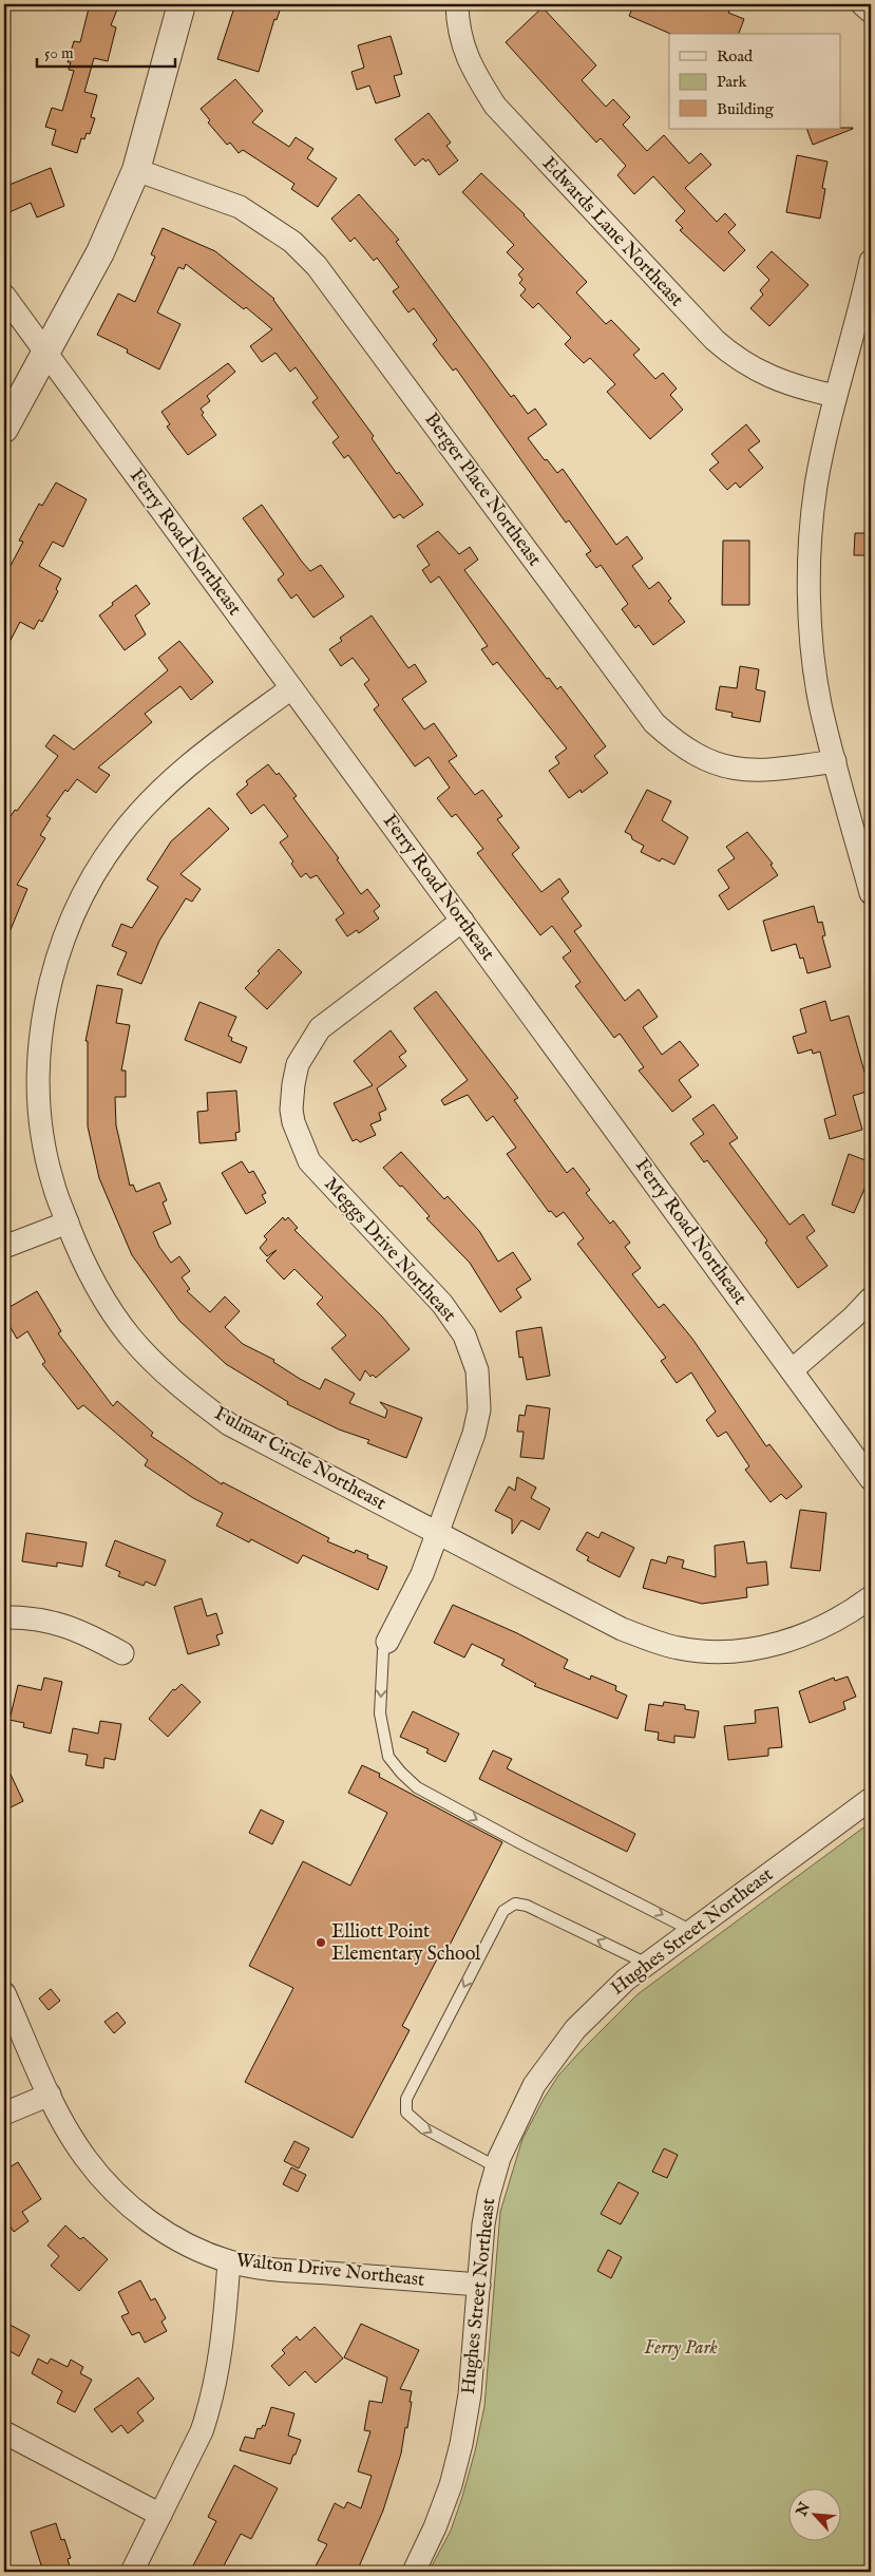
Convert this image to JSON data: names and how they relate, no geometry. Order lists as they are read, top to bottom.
{
  "streets": {
    "street": [
      "Edwards Lane Northeast",
      "Berger Place Northeast",
      "Ferry Road Northeast",
      "Meggs Drive Northeast",
      "Fulmar Circle Northeast",
      "Hughes Street Northeast",
      "Walton Drive Northeast"
    ]
  },
  "crossings": [
    ["Ferry Road Northeast", "Meggs Drive Northeast"],
    ["Ferry Road Northeast", "Fulmar Circle Northeast"],
    ["Meggs Drive Northeast", "Fulmar Circle Northeast"],
    ["Hughes Street Northeast", "Walton Drive Northeast"]
  ],
  "parks": ["Ferry Park"],
  "places": ["Elliott Point Elementary School"],
  "legend": ["Road", "Park", "Building"],
  "scale_bar": "50 m",
  "north": "top left"
}
